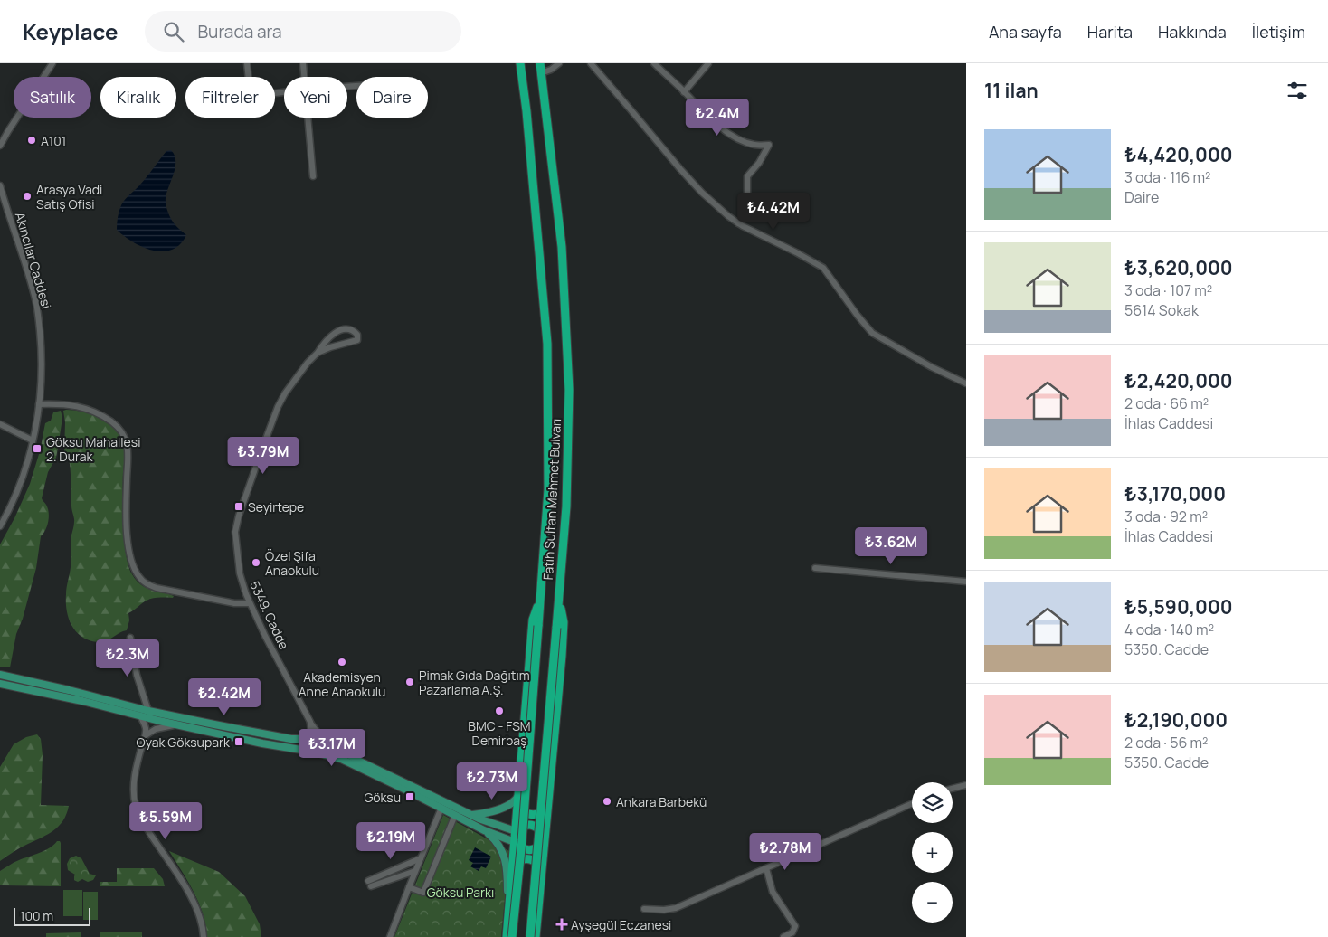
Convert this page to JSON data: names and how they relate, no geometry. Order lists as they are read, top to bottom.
{
  "streets": {
    "highway": ["Fatih Sultan Mehmet Bulvarı"],
    "street": ["Akıncılar Caddesi", "5349. Cadde"]
  },
  "parks": ["Göksu Parkı"],
  "places": {
    "other": [
      "A101",
      "Arasya Vadi Satış Ofisi",
      "Özel Şifa Anaokulu",
      "Akademisyen Anne Anaokulu",
      "Pimak Gıda Dağıtım Pazarlama A.Ş.",
      "BMC - FSM Demirbaş",
      "Ankara Barbekü"
    ],
    "transit": [
      "Göksu Mahallesi 2. Durak",
      "Seyirtepe",
      "Oyak Göksupark",
      "Göksu"
    ],
    "health": ["Ayşegül Eczanesi"]
  },
  "scale_bar": "100 m",
  "page": {
    "header": "Keyplace",
    "search": "Burada ara",
    "nav": [
      "Ana sayfa",
      "Harita",
      "Hakkında",
      "İletişim"
    ],
    "heading": "11 ilan",
    "chip": [
      "Satılık",
      "Kiralık",
      "Filtreler",
      "Yeni",
      "Daire"
    ],
    "price": [
      "₺2.4M",
      "₺4.42M",
      "₺3.79M",
      "₺3.62M",
      "₺2.3M",
      "₺2.42M",
      "₺3.17M",
      "₺2.73M",
      "₺5.59M",
      "₺2.19M",
      "₺2.78M"
    ],
    "list": [
      {
        "name": "₺4,420,000",
        "note": "3 oda · 116 m² · Daire"
      },
      {
        "name": "₺3,620,000",
        "note": "3 oda · 107 m² · 5614 Sokak"
      },
      {
        "name": "₺2,420,000",
        "note": "2 oda · 66 m² · İhlas Caddesi"
      },
      {
        "name": "₺3,170,000",
        "note": "3 oda · 92 m² · İhlas Caddesi"
      },
      {
        "name": "₺5,590,000",
        "note": "4 oda · 140 m² · 5350. Cadde"
      },
      {
        "name": "₺2,190,000",
        "note": "2 oda · 56 m² · 5350. Cadde"
      }
    ],
    "map_buttons": ["+", "−"],
    "scale": "100 m"
  }
}
